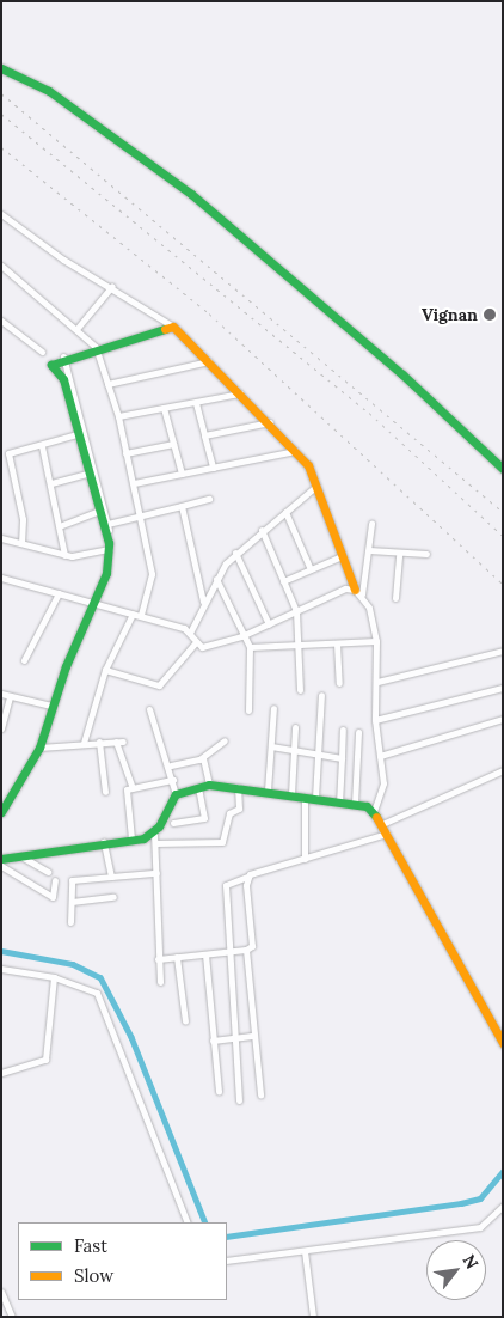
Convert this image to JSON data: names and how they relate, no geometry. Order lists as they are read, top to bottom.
{
  "places": ["Vignan"],
  "legend": ["Fast", "Slow"],
  "north": "top right"
}
